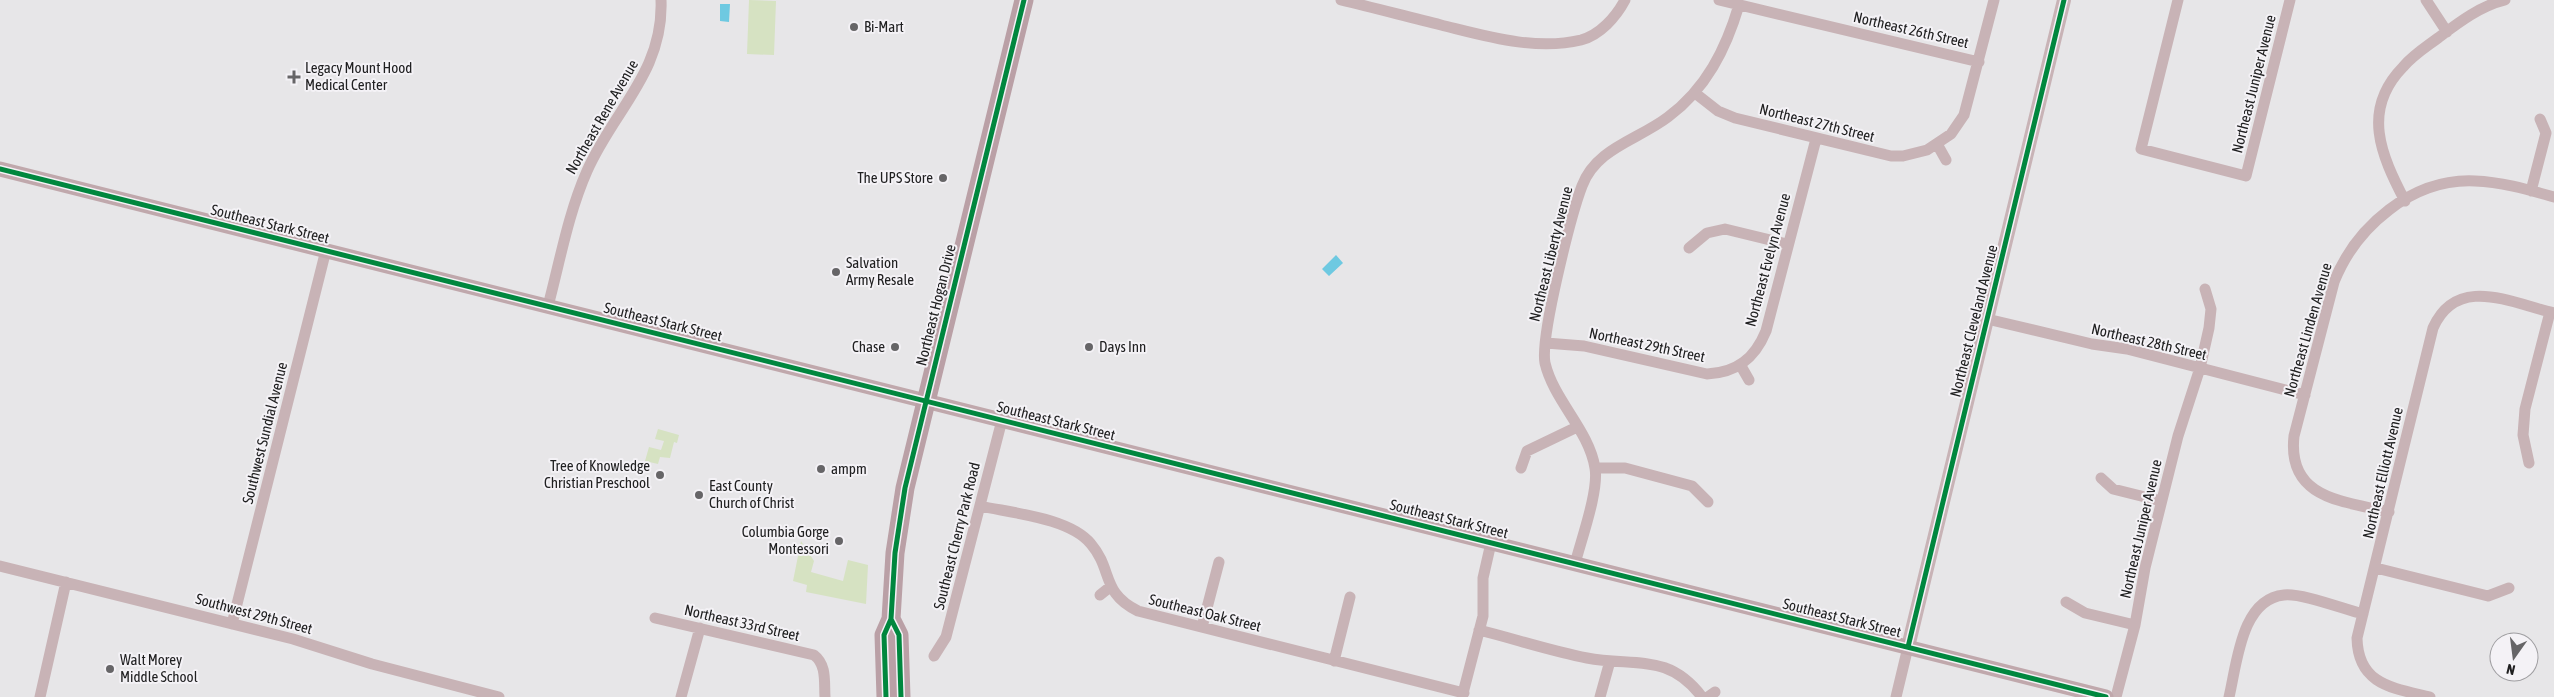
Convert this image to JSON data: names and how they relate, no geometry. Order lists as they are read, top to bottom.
{
  "streets": {
    "highway": ["Northeast Hogan Drive"],
    "main road": ["Southeast Stark Street"],
    "street": [
      "Northeast 26th Street",
      "Northeast Juniper Avenue",
      "Northeast Rene Avenue",
      "Northeast 27th Street",
      "Northeast Liberty Avenue",
      "Northeast Evelyn Avenue",
      "Northeast Cleveland Avenue",
      "Northeast Linden Avenue",
      "Northeast 28th Street",
      "Northeast 29th Street",
      "Southwest Sundial Avenue",
      "Northeast Elliott Avenue",
      "Southeast Cherry Park Road",
      "Southeast Oak Street",
      "Southwest 29th Street",
      "Northeast 33rd Street"
    ]
  },
  "crossings": [
    ["Northeast 26th Street", "Northeast 27th Street"],
    ["Northeast 26th Street", "Northeast Liberty Avenue"],
    ["Northeast Juniper Avenue", "Northeast 28th Street"],
    ["Northeast Rene Avenue", "Southeast Stark Street"],
    ["Northeast 27th Street", "Northeast Liberty Avenue"],
    ["Northeast 27th Street", "Northeast Evelyn Avenue"],
    ["Southeast Stark Street", "Northeast Liberty Avenue"],
    ["Southeast Stark Street", "Northeast Hogan Drive"],
    ["Southeast Stark Street", "Northeast Cleveland Avenue"],
    ["Southeast Stark Street", "Southwest Sundial Avenue"],
    ["Southeast Stark Street", "Southeast Cherry Park Road"],
    ["Northeast Liberty Avenue", "Northeast 29th Street"],
    ["Northeast Evelyn Avenue", "Northeast 29th Street"],
    ["Northeast Cleveland Avenue", "Northeast 28th Street"],
    ["Northeast Linden Avenue", "Northeast 28th Street"],
    ["Northeast Linden Avenue", "Northeast Elliott Avenue"],
    ["Southwest Sundial Avenue", "Southwest 29th Street"],
    ["Southeast Cherry Park Road", "Southeast Oak Street"]
  ],
  "places": {
    "other": [
      "Bi-Mart",
      "The UPS Store",
      "Salvation Army Resale",
      "Chase",
      "Days Inn",
      "ampm",
      "Tree of Knowledge Christian Preschool",
      "East County Church of Christ",
      "Columbia Gorge Montessori",
      "Walt Morey Middle School"
    ],
    "health": ["Legacy Mount Hood Medical Center"]
  },
  "north": "bottom"
}
